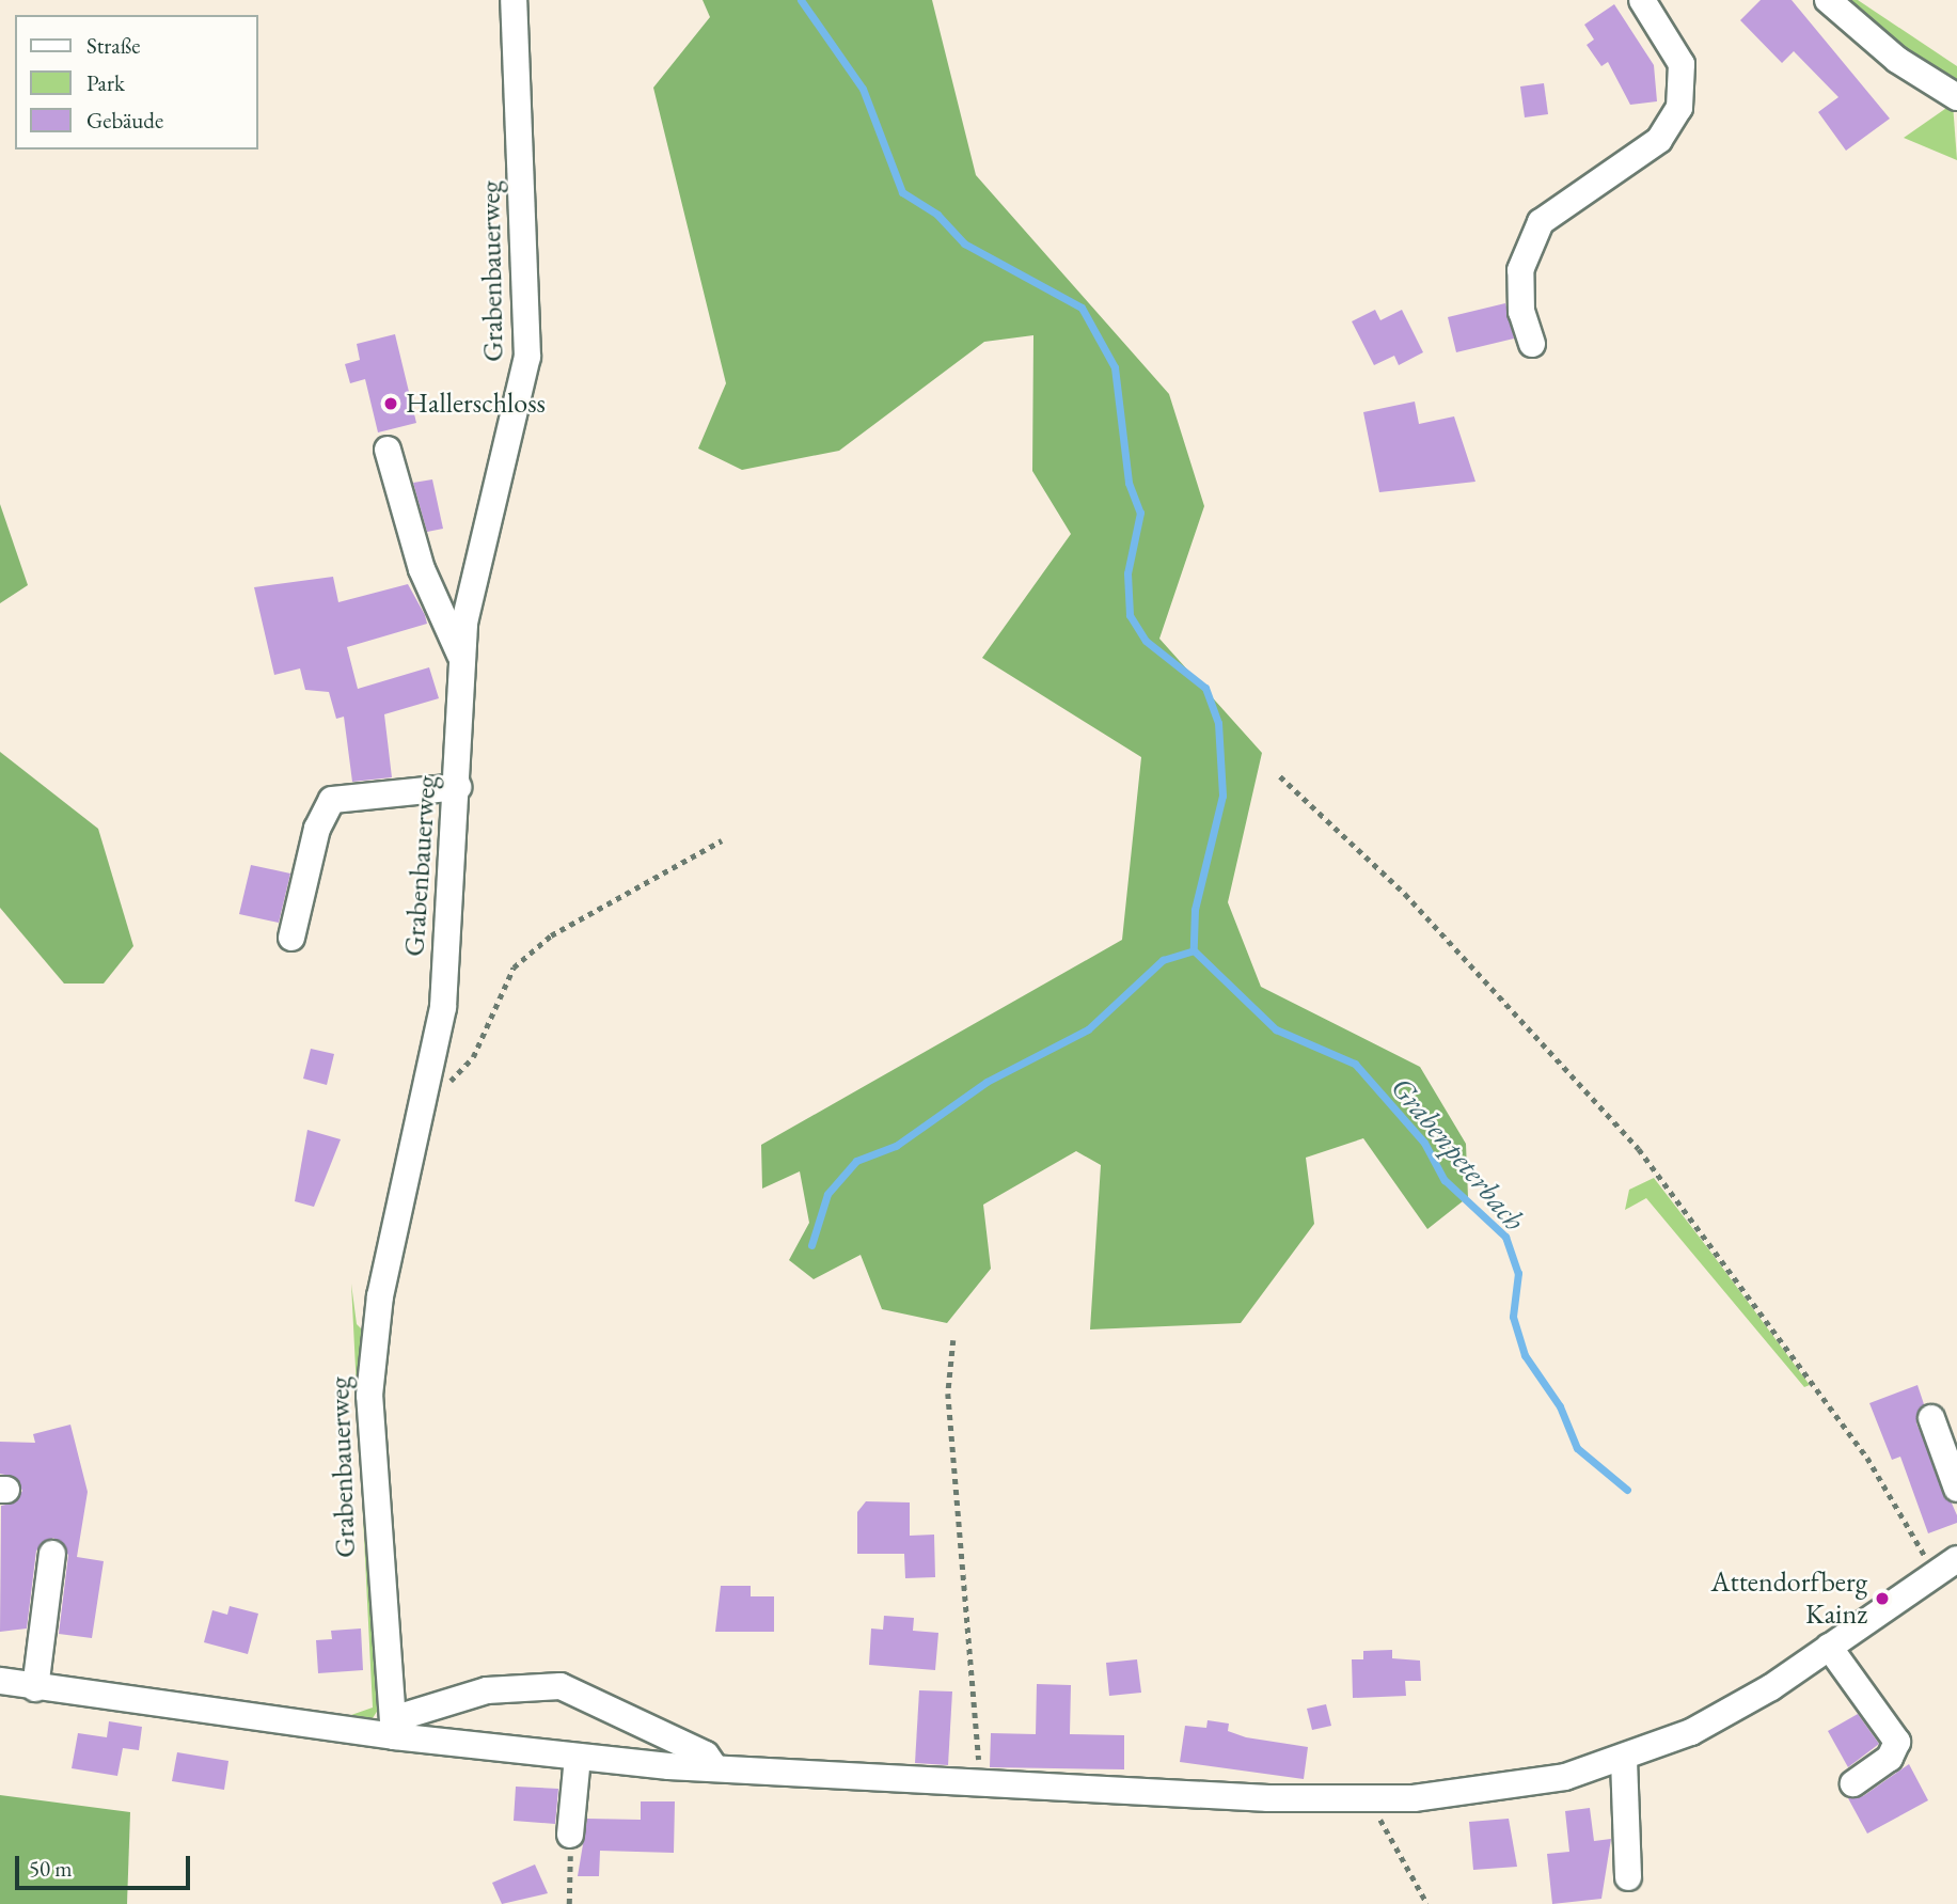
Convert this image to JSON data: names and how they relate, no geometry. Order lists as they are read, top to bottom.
{
  "streets": {
    "street": ["Grabenbauerweg"]
  },
  "water": ["Grabenpeterbach"],
  "places": ["Hallerschloss", "Attendorfberg Kainz"],
  "legend": ["Straße", "Park", "Gebäude"],
  "scale_bar": "50 m"
}
